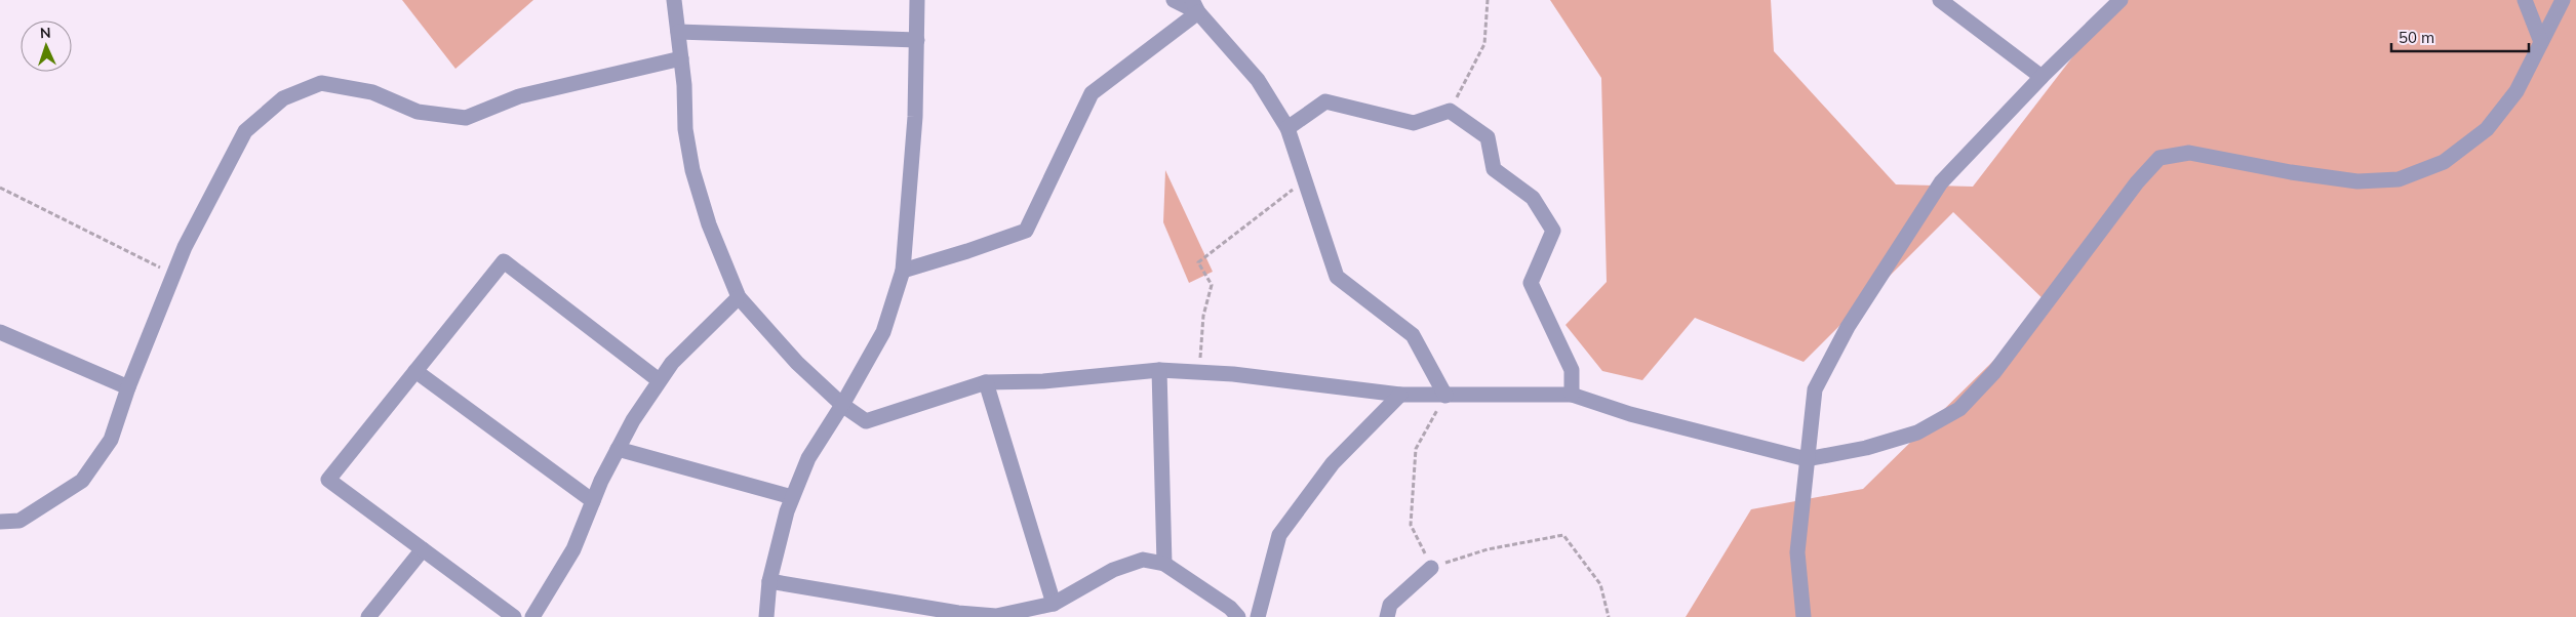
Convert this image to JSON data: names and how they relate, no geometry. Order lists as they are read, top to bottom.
{
  "scale_bar": "50 m",
  "north": "top"
}
